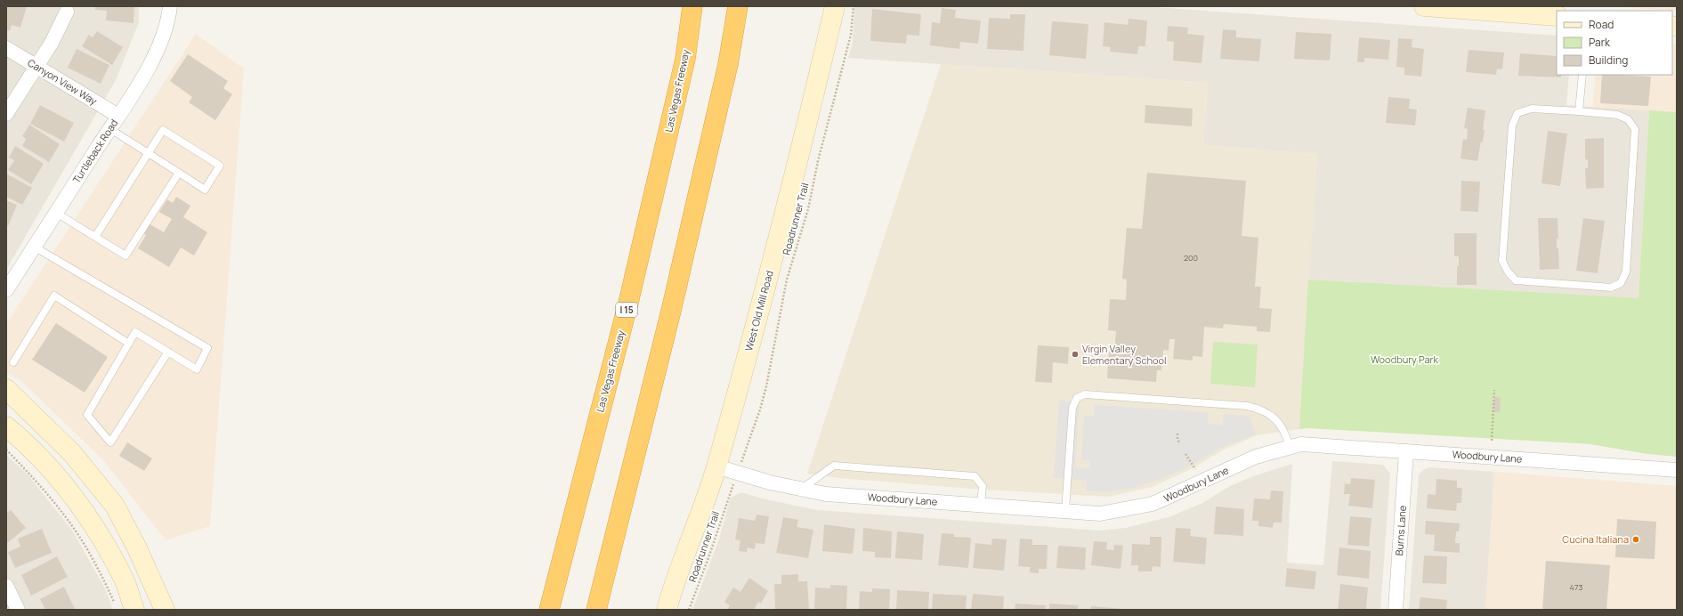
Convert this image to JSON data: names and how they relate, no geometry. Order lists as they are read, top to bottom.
{
  "streets": {
    "highway": ["Las Vegas Freeway", "I 15"],
    "street": [
      "Canyon View Way",
      "Turtleback Road",
      "West Old Mill Road",
      "Woodbury Lane",
      "Burns Lane"
    ],
    "path": ["Roadrunner Trail"]
  },
  "crossings": [
    ["Canyon View Way", "Turtleback Road"],
    ["West Old Mill Road", "Woodbury Lane"],
    ["Woodbury Lane", "Burns Lane"]
  ],
  "parks": ["Woodbury Park"],
  "places": ["Virgin Valley Elementary School", "Cucina Italiana"],
  "house_numbers": ["200", "473"],
  "legend": ["Road", "Park", "Building"]
}
